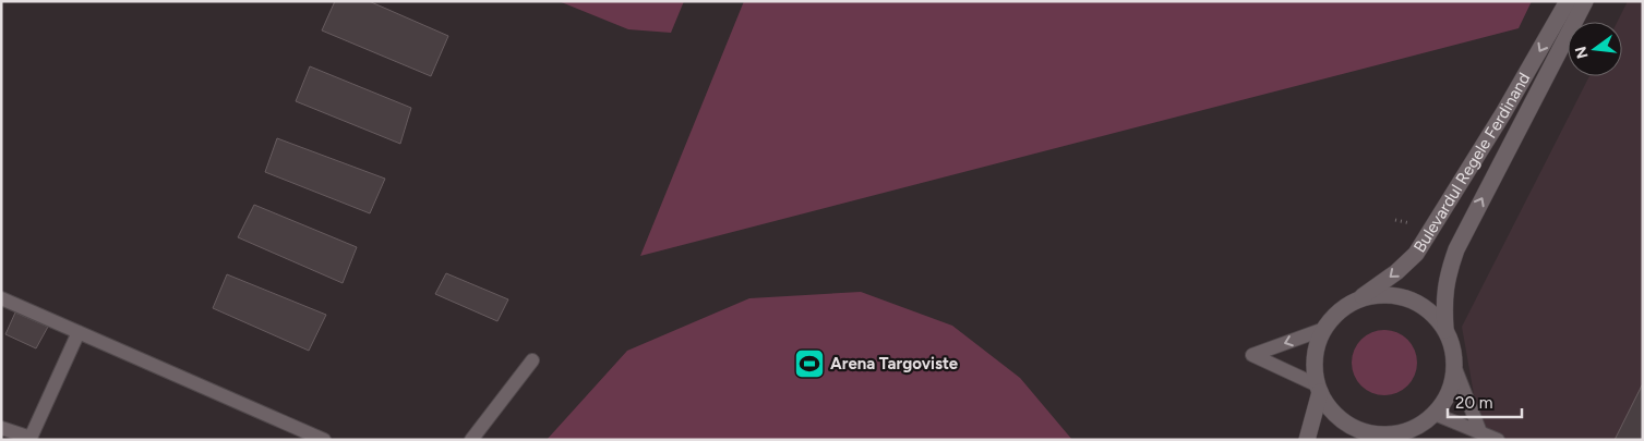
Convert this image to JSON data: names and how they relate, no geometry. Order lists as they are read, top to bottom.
{
  "streets": {
    "main road": ["Bulevardul Regele Ferdinand"]
  },
  "places": {
    "sports": ["Arena Targoviste"]
  },
  "scale_bar": "20 m",
  "north": "left"
}
